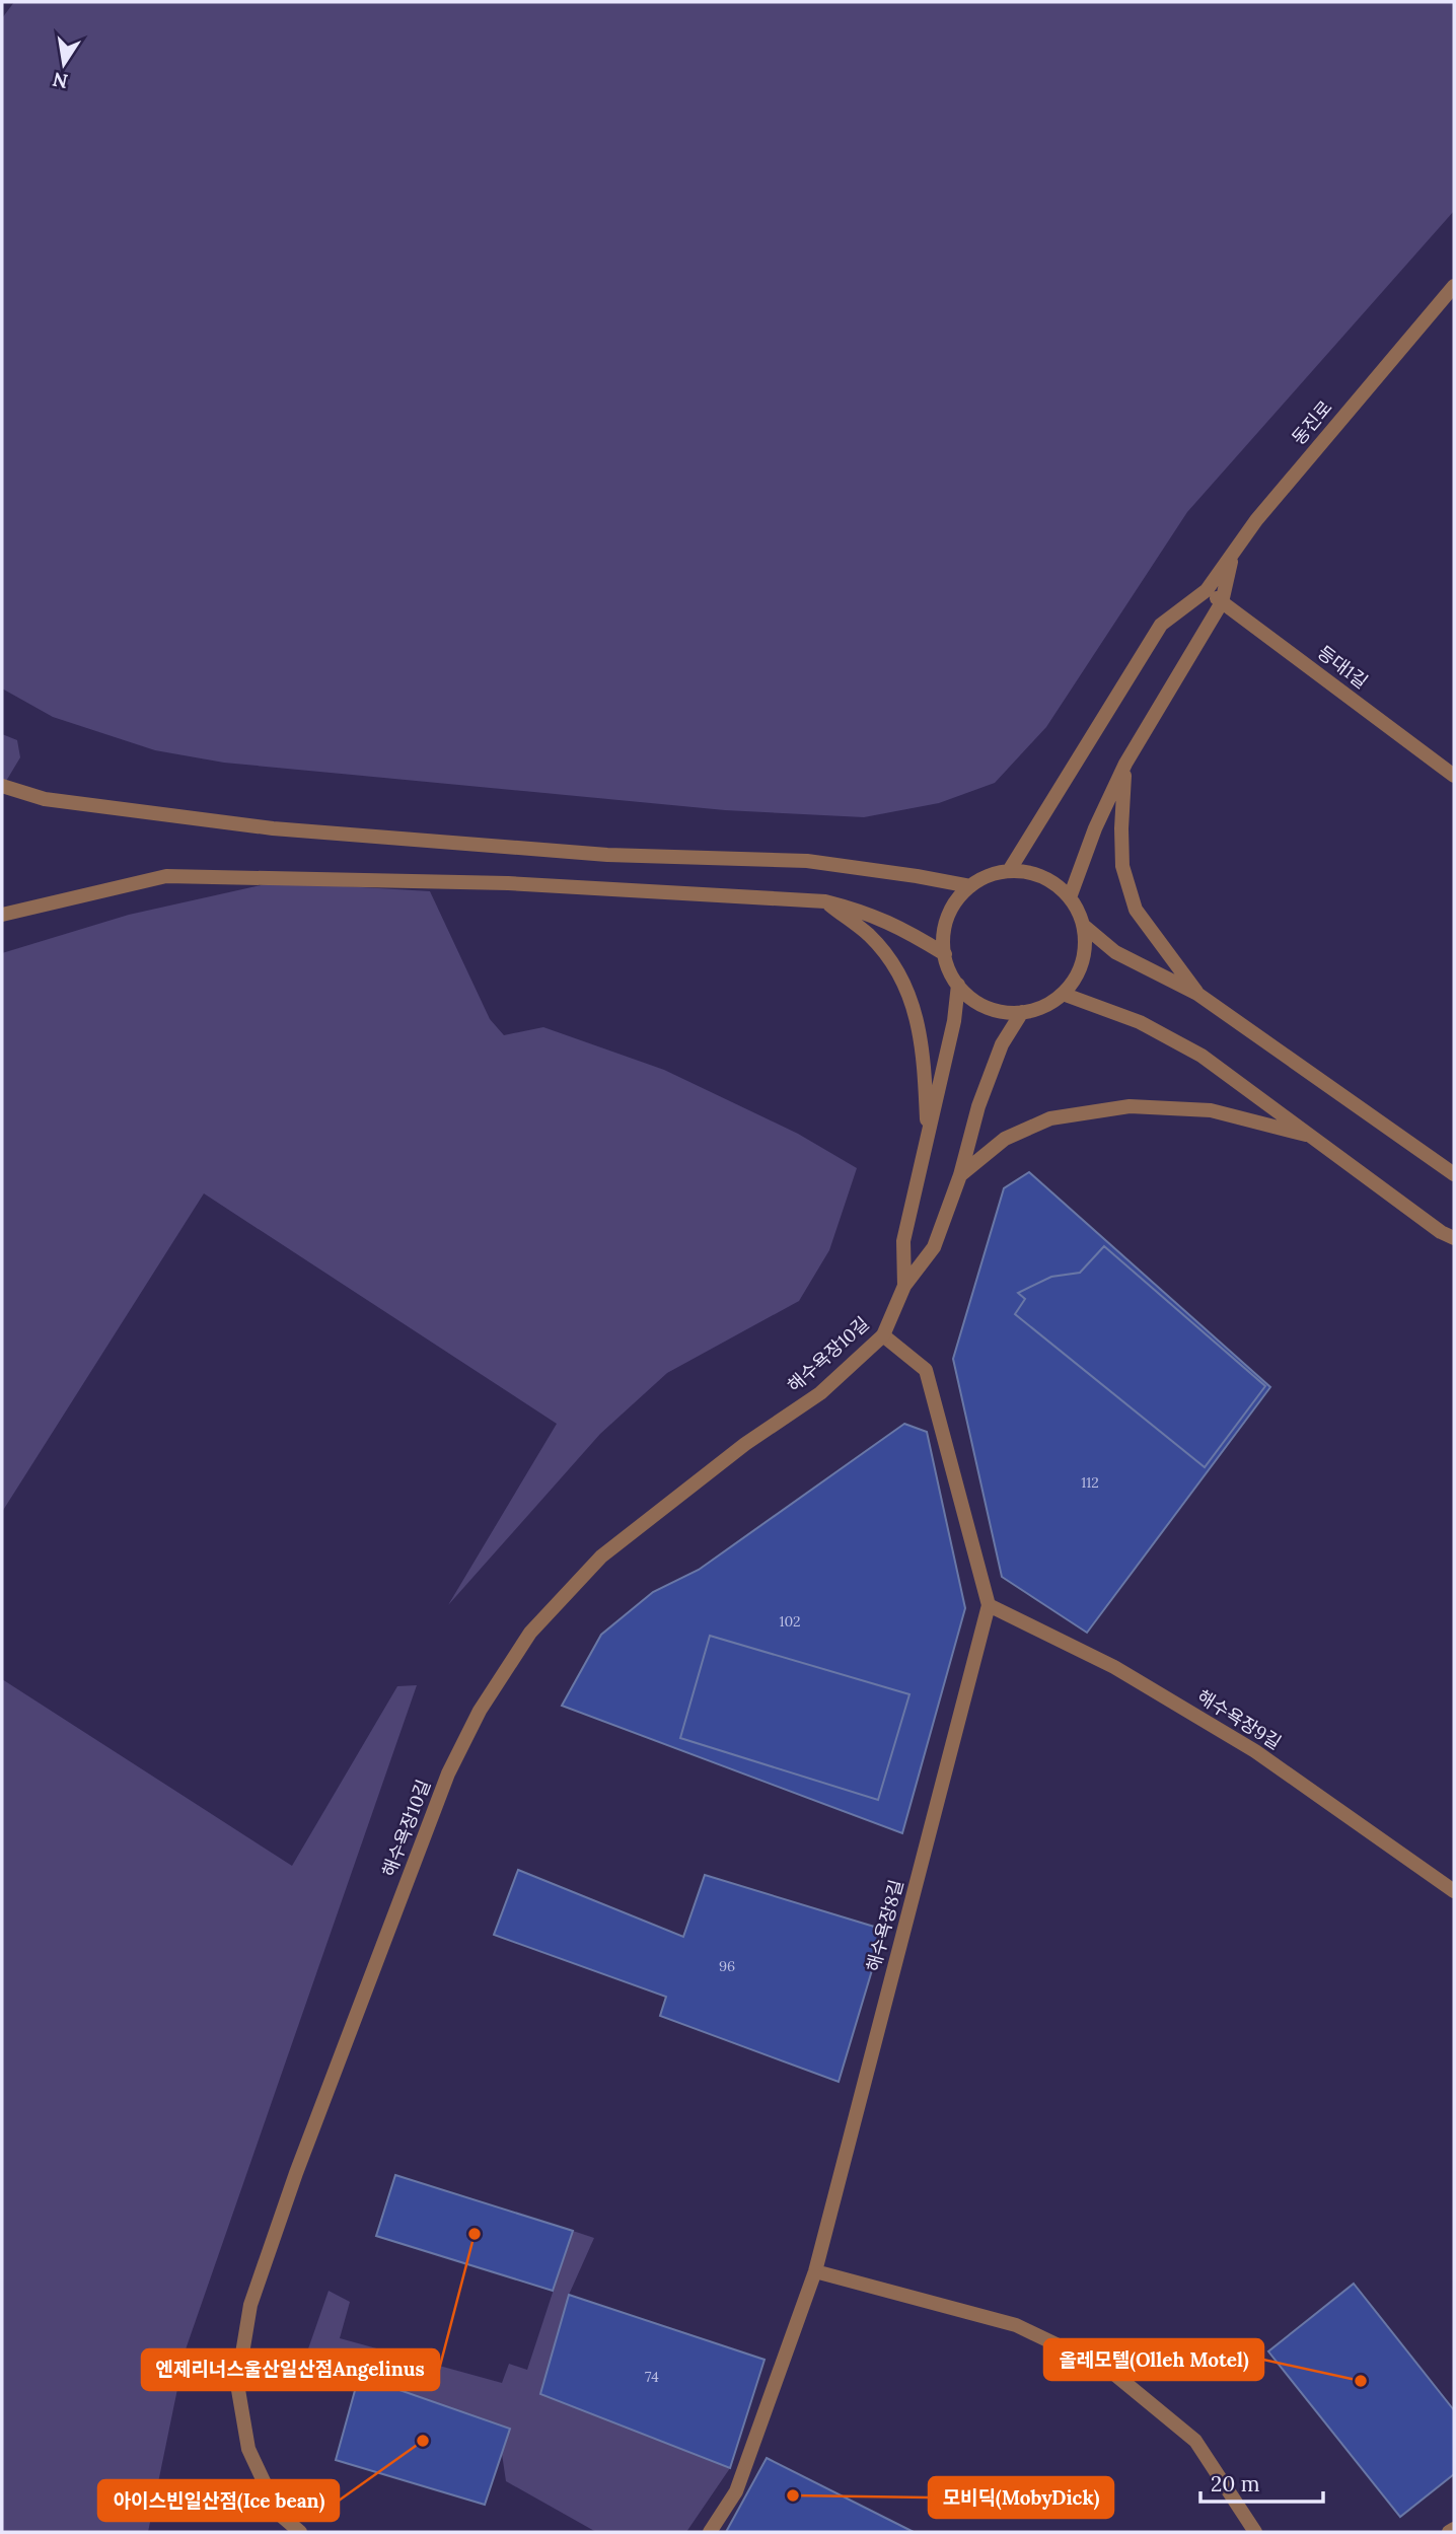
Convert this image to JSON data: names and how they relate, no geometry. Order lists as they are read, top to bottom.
{
  "streets": {
    "street": [
      "동진로",
      "등대1길",
      "해수욕장10길",
      "해수욕장9길",
      "해수욕장8길"
    ]
  },
  "crossings": [
    ["동진로", "등대1길"],
    ["해수욕장10길", "해수욕장8길"],
    ["해수욕장9길", "해수욕장8길"]
  ],
  "places": [
    "엔제리너스울산일산점Angelinus",
    "올레모텔(Olleh Motel)",
    "아이스빈일산점(Ice bean)",
    "모비딕(MobyDick)"
  ],
  "house_numbers": [
    "112",
    "102",
    "96",
    "74"
  ],
  "scale_bar": "20 m",
  "north": "bottom"
}
